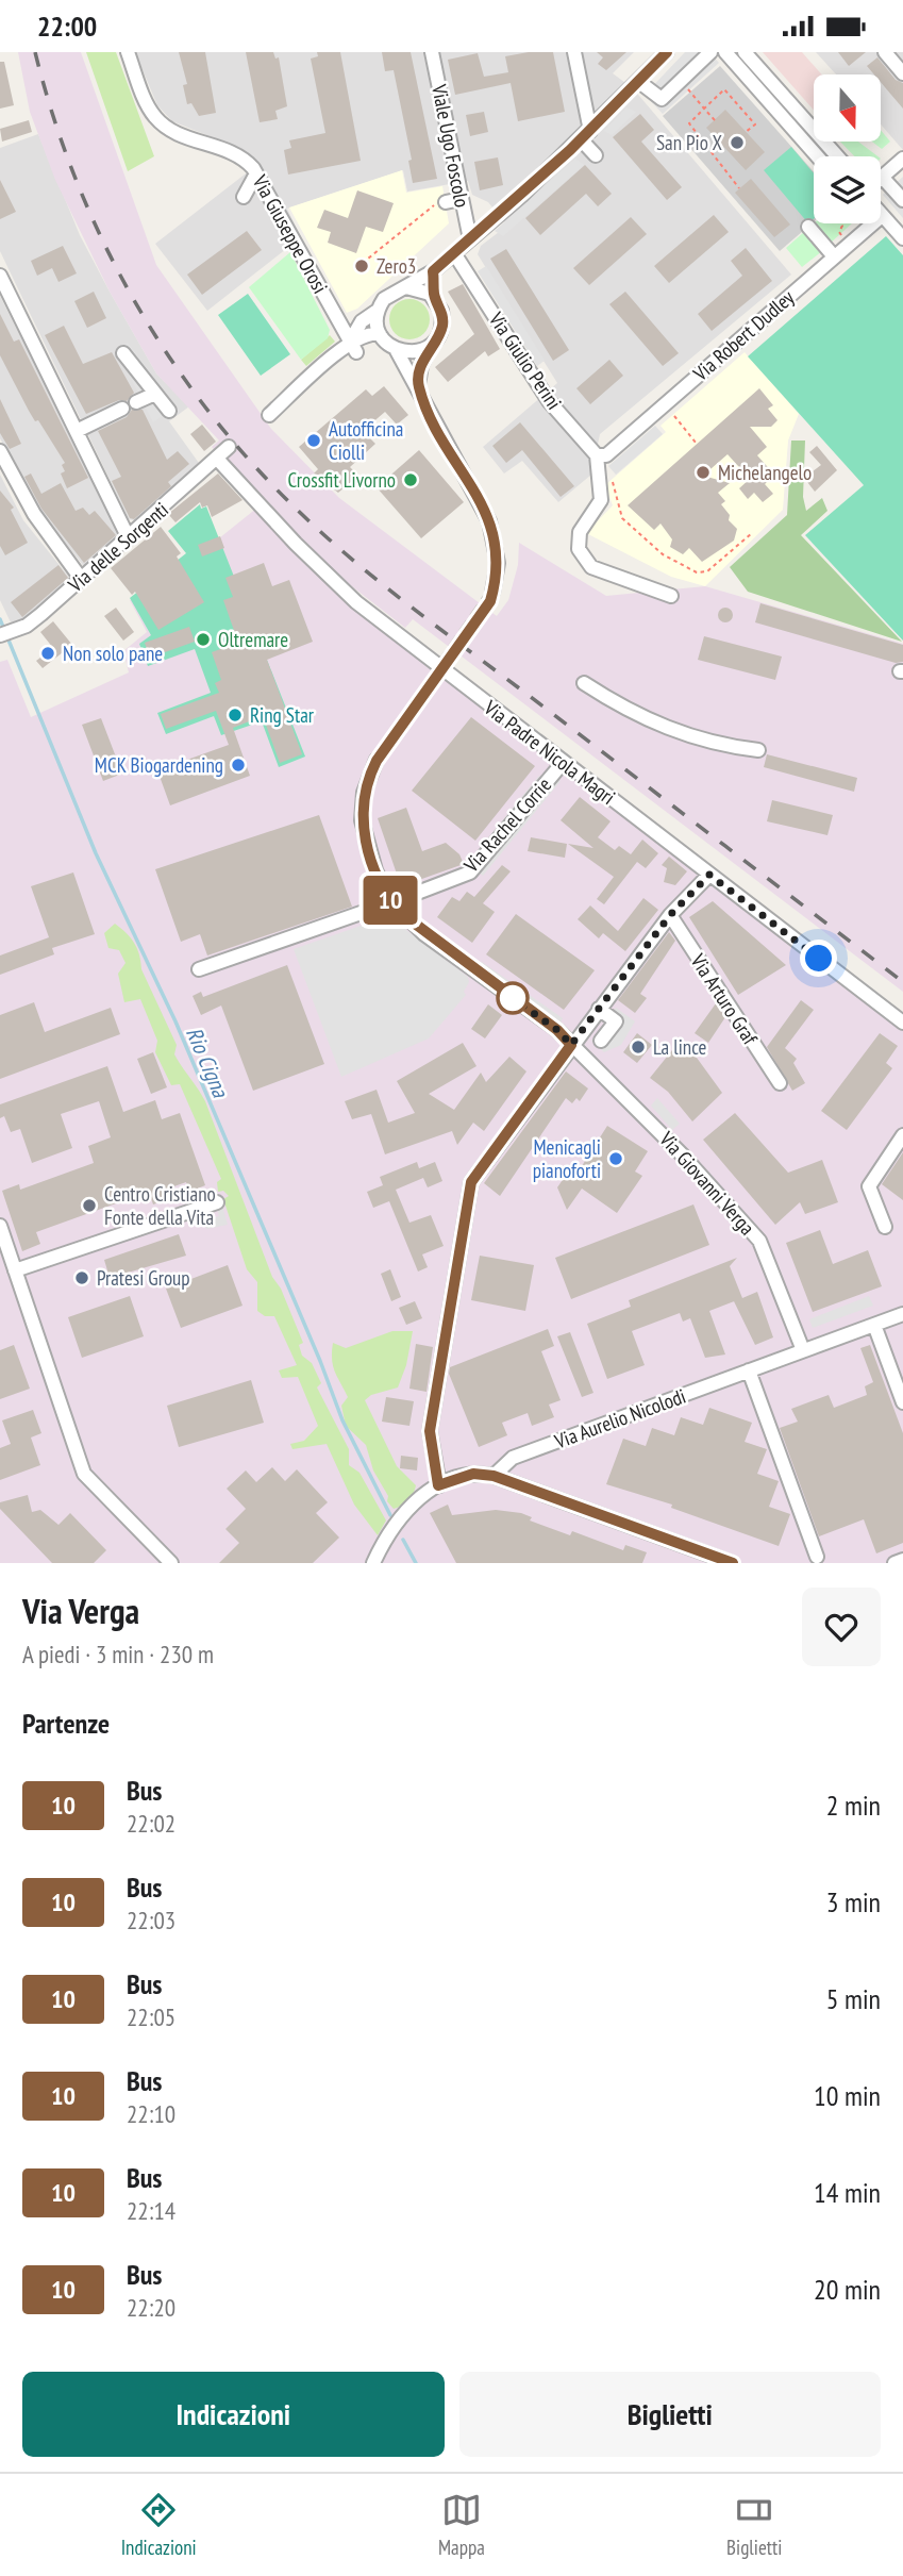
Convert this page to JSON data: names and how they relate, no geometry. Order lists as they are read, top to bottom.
{
  "streets": {
    "street": [
      "Viale Ugo Foscolo",
      "Via Giuseppe Orosi",
      "Via Robert Dudley",
      "Via Giulio Perini",
      "Via delle Sorgenti",
      "Via Padre Nicola Magri",
      "Via Rachel Corrie",
      "Via Arturo Graf",
      "Via Giovanni Verga",
      "Via Aurelio Nicolodi"
    ]
  },
  "crossings": [
    ["Via Robert Dudley", "Via Giulio Perini"],
    ["Via delle Sorgenti", "Via Padre Nicola Magri"],
    ["Via Padre Nicola Magri", "Via Rachel Corrie"],
    ["Via Giovanni Verga", "Via Aurelio Nicolodi"]
  ],
  "water": ["Rio Cigna"],
  "places": [
    "San Pio X",
    "Zero3",
    "Autofficina Ciolli",
    "Michelangelo",
    "Crossfit Livorno",
    "Oltremare",
    "Non solo pane",
    "Ring Star",
    "MCK Biogardening",
    "La lince",
    "Menicagli pianoforti",
    "Centro Cristiano Fonte della Vita",
    "Pratesi Group"
  ],
  "lines": ["bus line 10"],
  "north": "bottom",
  "page": {
    "status": "22:00",
    "on_map": "10",
    "heading": [
      ["Via Verga", "A piedi · 3 min · 230 m"],
      "Partenze"
    ],
    "list": [
      {
        "mark": "10",
        "name": "Bus",
        "note": "22:02",
        "value": "2 min"
      },
      {
        "mark": "10",
        "name": "Bus",
        "note": "22:03",
        "value": "3 min"
      },
      {
        "mark": "10",
        "name": "Bus",
        "note": "22:05",
        "value": "5 min"
      },
      {
        "mark": "10",
        "name": "Bus",
        "note": "22:10",
        "value": "10 min"
      },
      {
        "mark": "10",
        "name": "Bus",
        "note": "22:14",
        "value": "14 min"
      },
      {
        "mark": "10",
        "name": "Bus",
        "note": "22:20",
        "value": "20 min"
      }
    ],
    "buttons": ["Indicazioni", "Biglietti"],
    "tabs": ["Indicazioni", "Mappa", "Biglietti"]
  }
}
